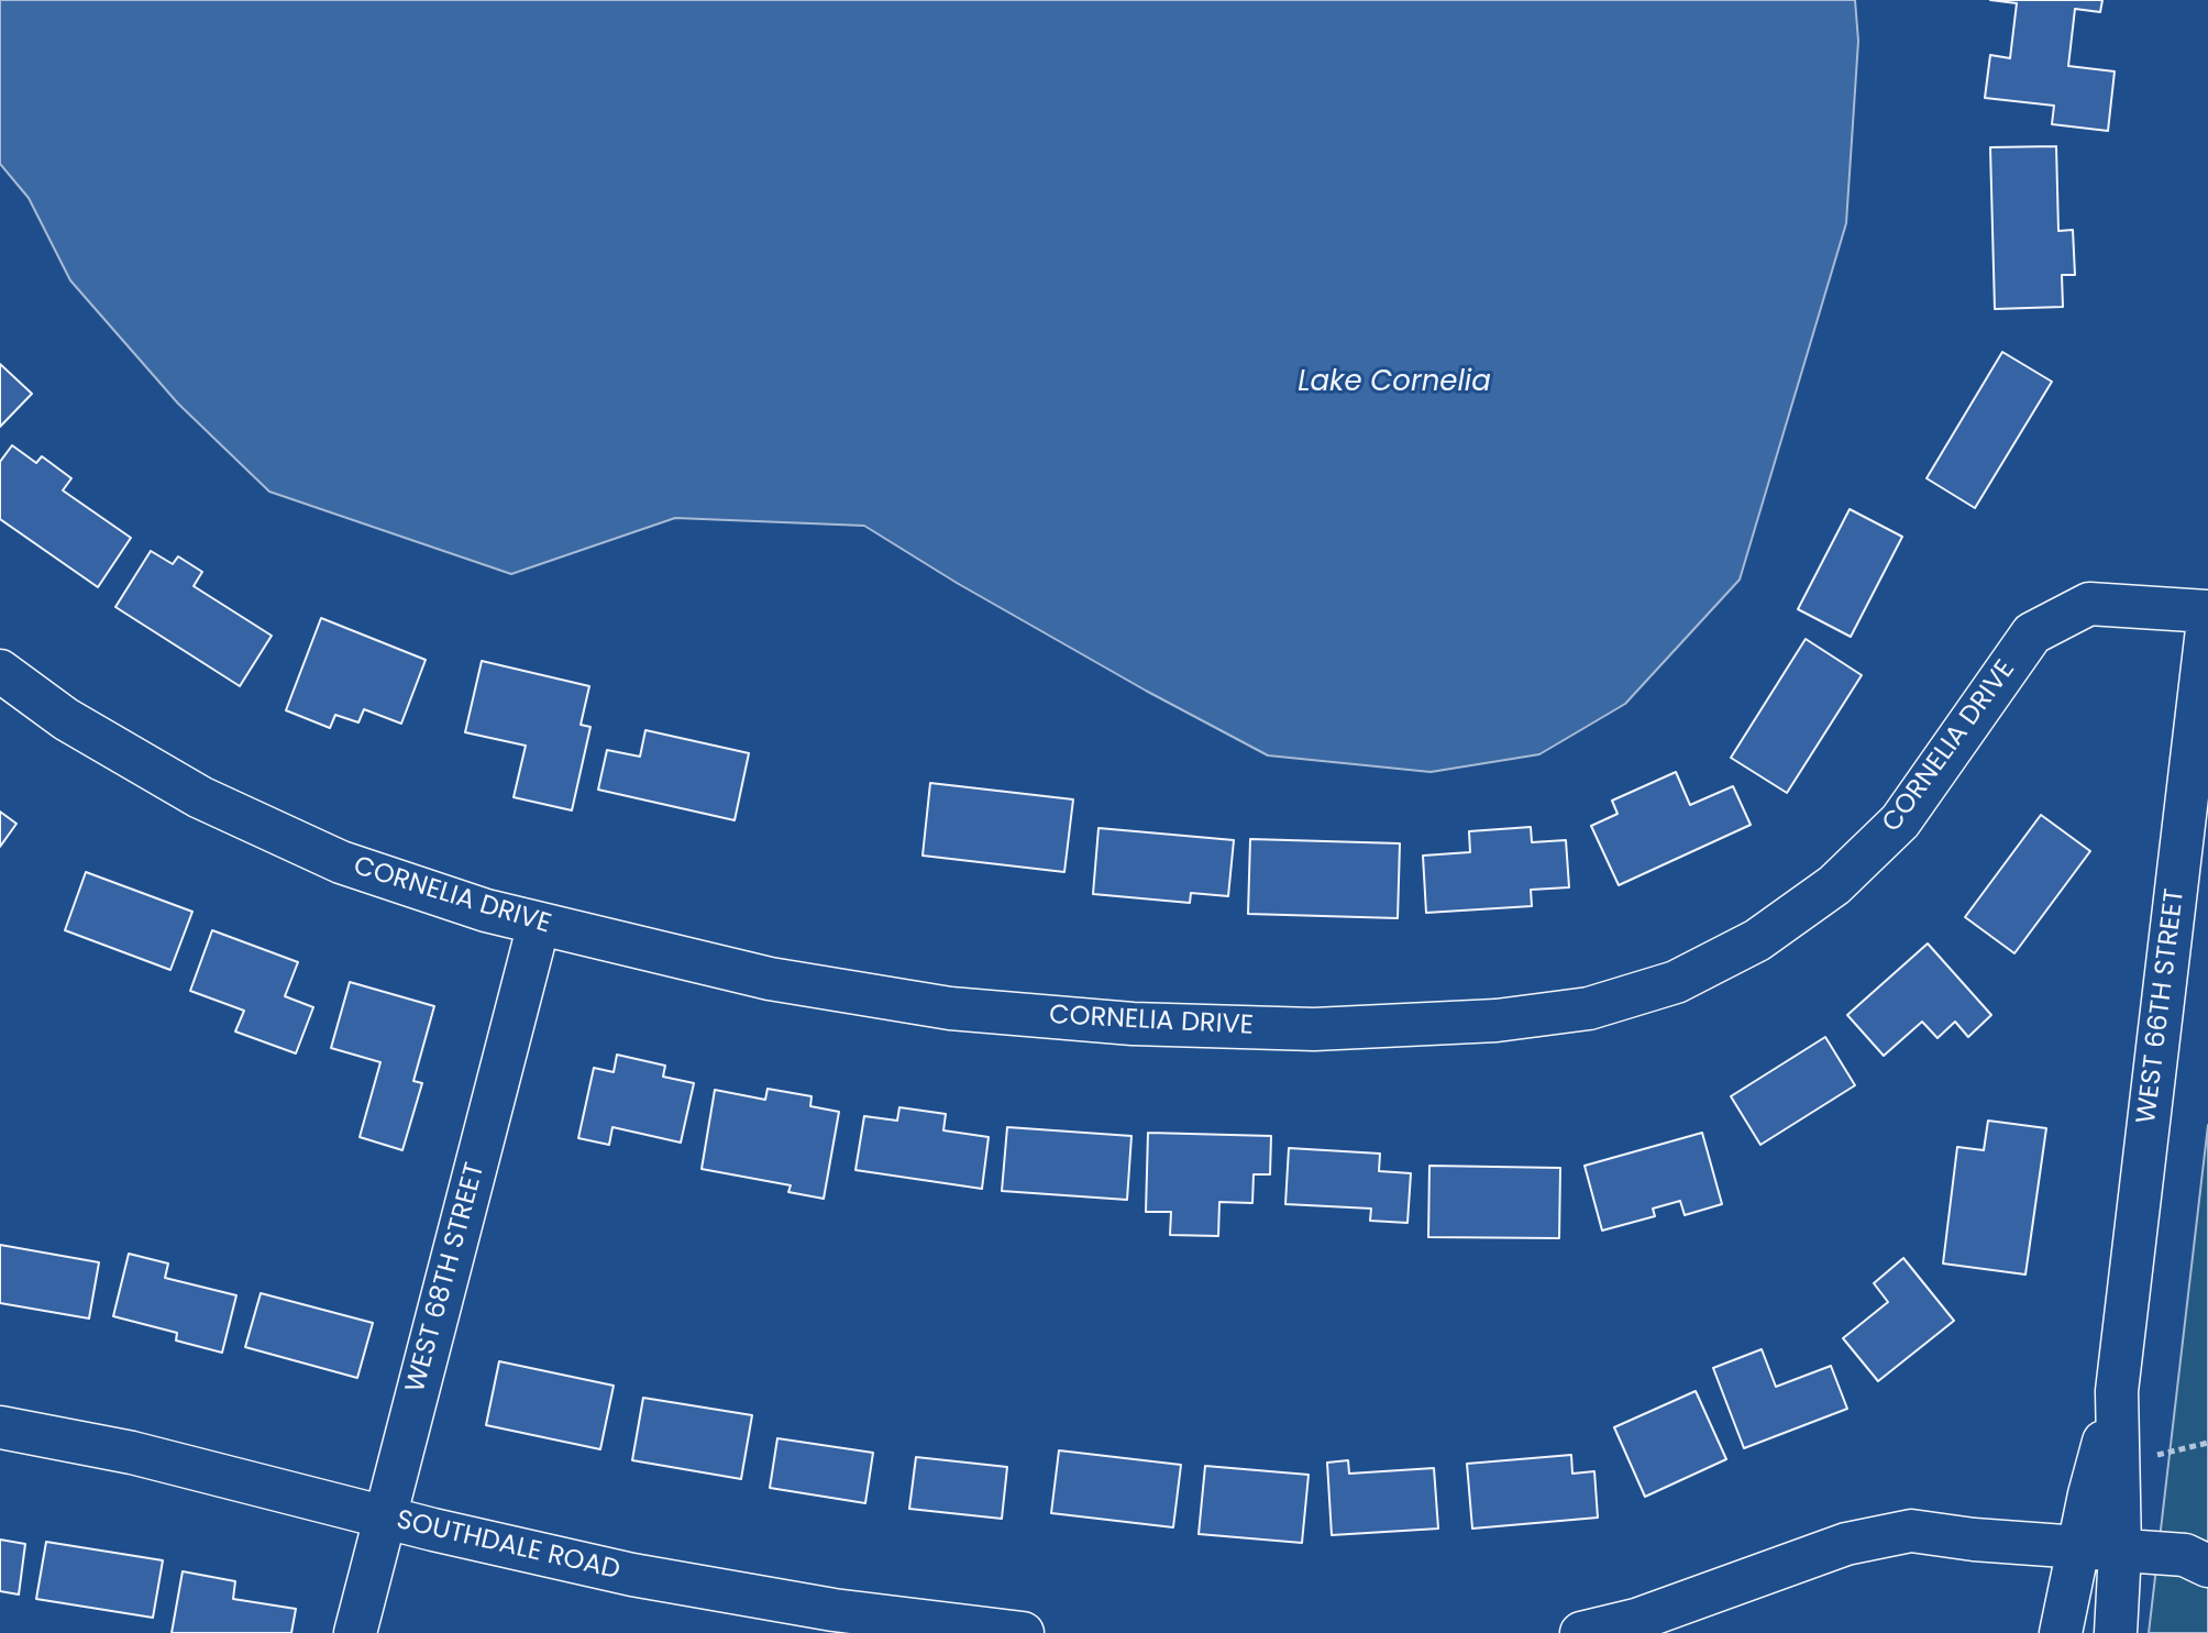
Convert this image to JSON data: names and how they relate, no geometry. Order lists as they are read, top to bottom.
{
  "streets": {
    "street": [
      "CORNELIA DRIVE",
      "WEST 66TH STREET",
      "WEST 68TH STREET",
      "SOUTHDALE ROAD"
    ]
  },
  "crossings": [
    ["CORNELIA DRIVE", "WEST 68TH STREET"],
    ["WEST 68TH STREET", "SOUTHDALE ROAD"]
  ],
  "water": ["Lake Cornelia"]
}
